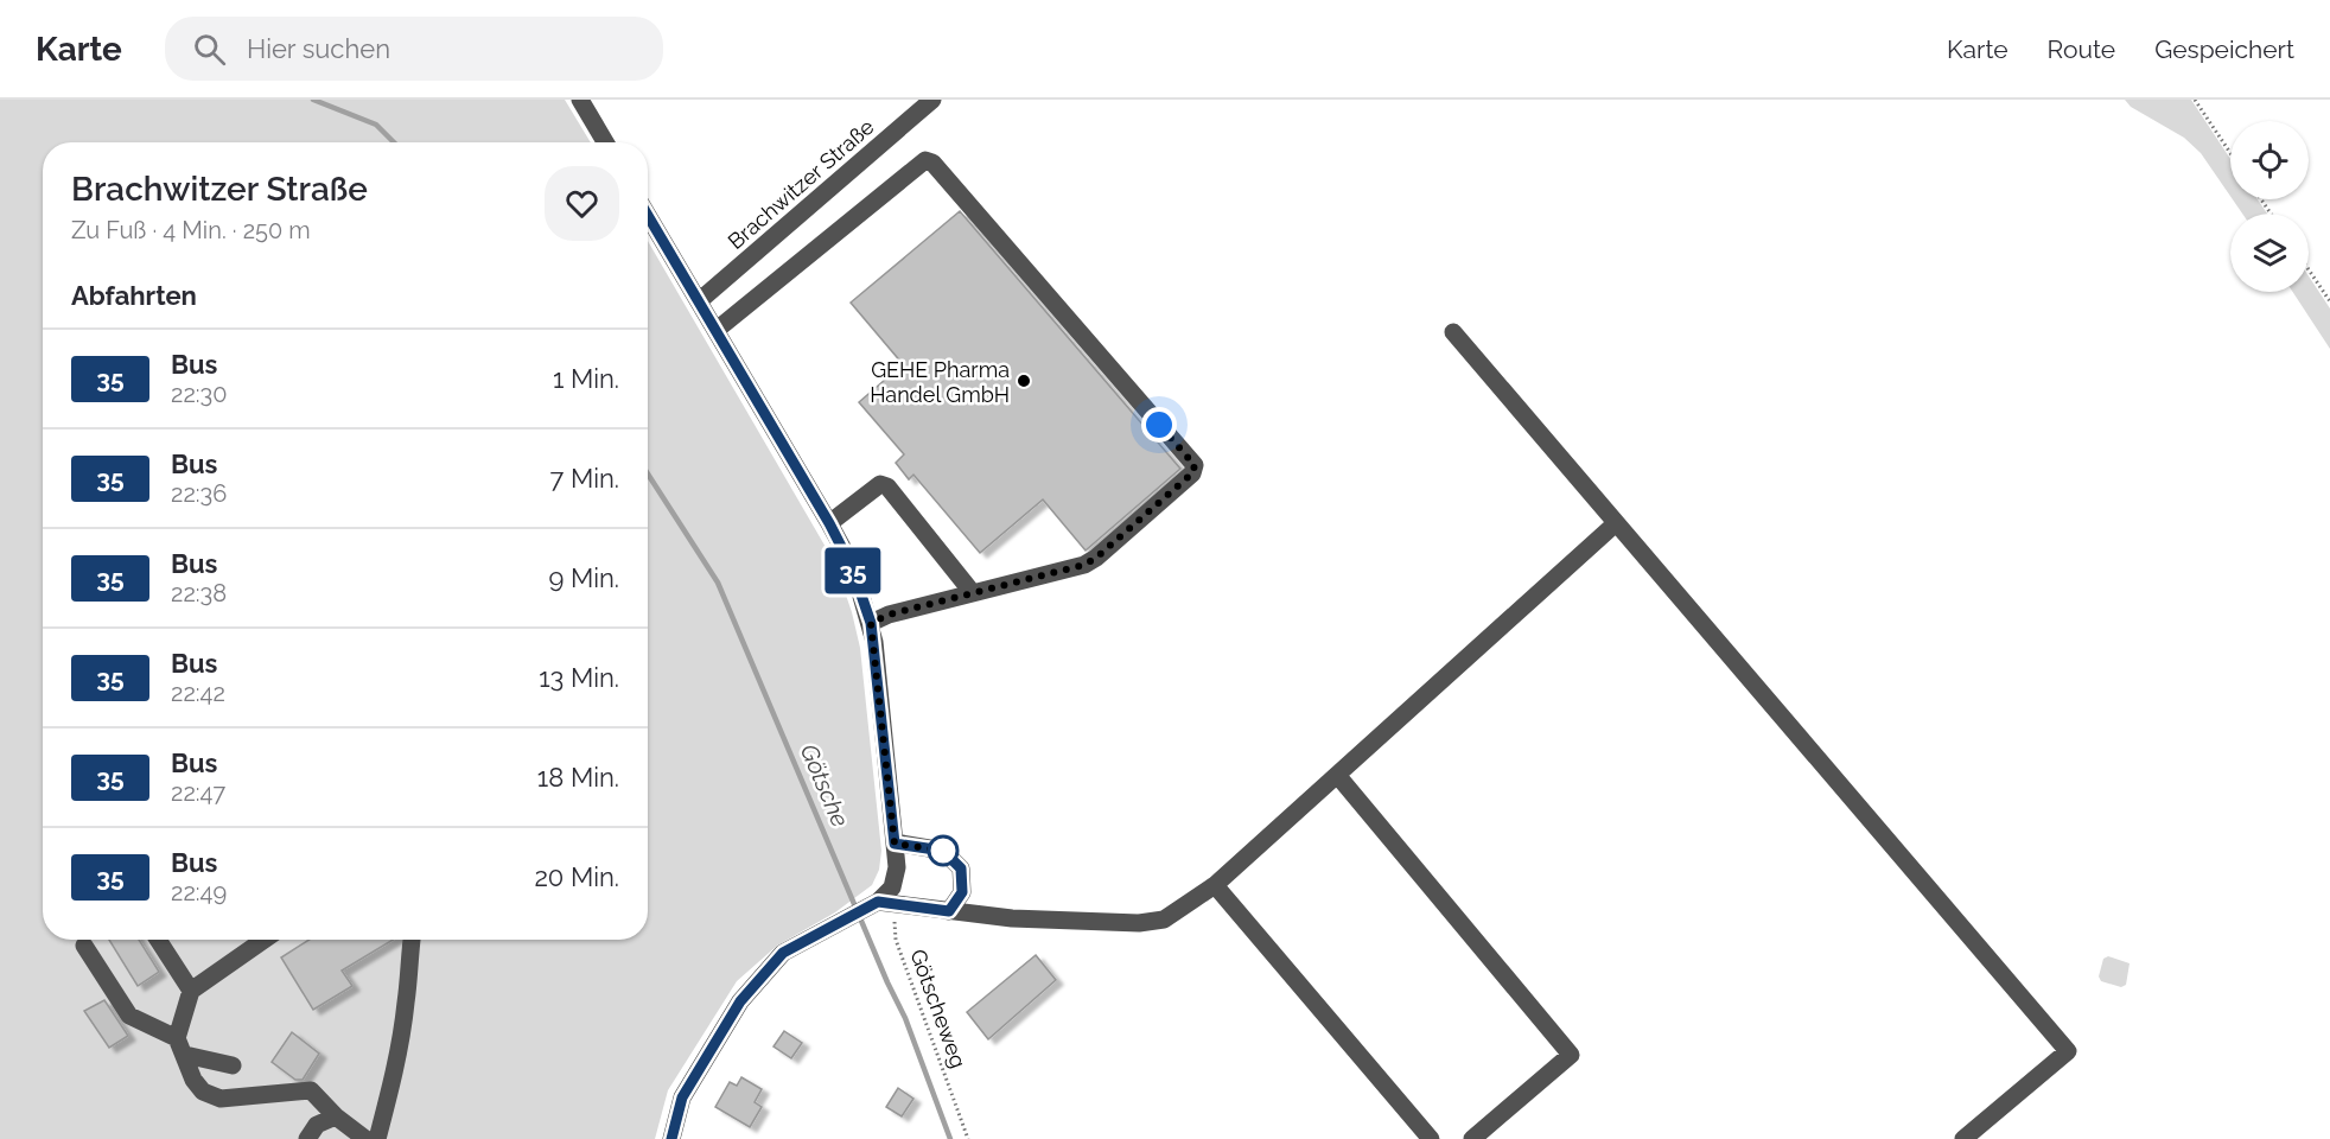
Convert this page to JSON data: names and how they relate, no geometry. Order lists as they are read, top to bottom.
{
  "streets": {
    "street": ["Brachwitzer Straße"],
    "path": ["Götscheweg"]
  },
  "water": ["Götsche"],
  "places": ["GEHE Pharma Handel GmbH"],
  "lines": ["bus line 35"],
  "page": {
    "header": "Karte",
    "search": "Hier suchen",
    "nav": ["Karte", "Route", "Gespeichert"],
    "on_map": "35",
    "heading": [
      ["Brachwitzer Straße", "Zu Fuß · 4 Min. · 250 m"],
      "Abfahrten"
    ],
    "list": [
      {
        "mark": "35",
        "name": "Bus",
        "note": "22:30",
        "value": "1 Min."
      },
      {
        "mark": "35",
        "name": "Bus",
        "note": "22:36",
        "value": "7 Min."
      },
      {
        "mark": "35",
        "name": "Bus",
        "note": "22:38",
        "value": "9 Min."
      },
      {
        "mark": "35",
        "name": "Bus",
        "note": "22:42",
        "value": "13 Min."
      },
      {
        "mark": "35",
        "name": "Bus",
        "note": "22:47",
        "value": "18 Min."
      },
      {
        "mark": "35",
        "name": "Bus",
        "note": "22:49",
        "value": "20 Min."
      }
    ]
  }
}
